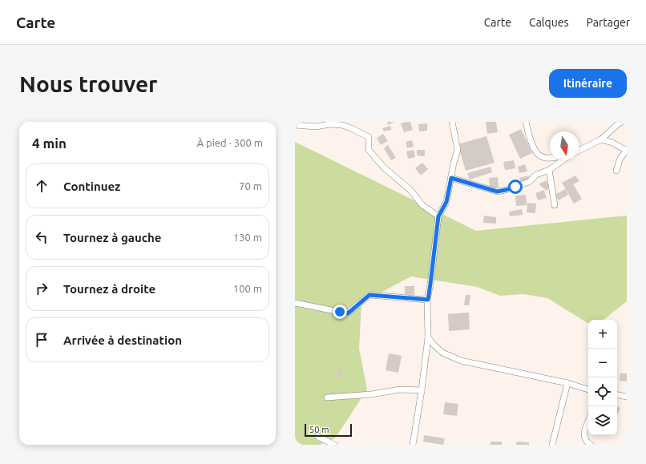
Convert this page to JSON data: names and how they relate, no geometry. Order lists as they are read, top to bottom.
{
  "scale_bar": "50 m",
  "north": "bottom",
  "page": {
    "header": "Carte",
    "nav": ["Carte", "Calques", "Partager"],
    "buttons": "Itinéraire",
    "title": "Nous trouver",
    "heading": ["4 min", "À pied · 300 m"],
    "list": [
      ["Continuez", "70 m"],
      ["Tournez à gauche", "130 m"],
      ["Tournez à droite", "100 m"],
      "Arrivée à destination"
    ],
    "map_buttons": ["+", "−"],
    "scale": "50 m"
  }
}
